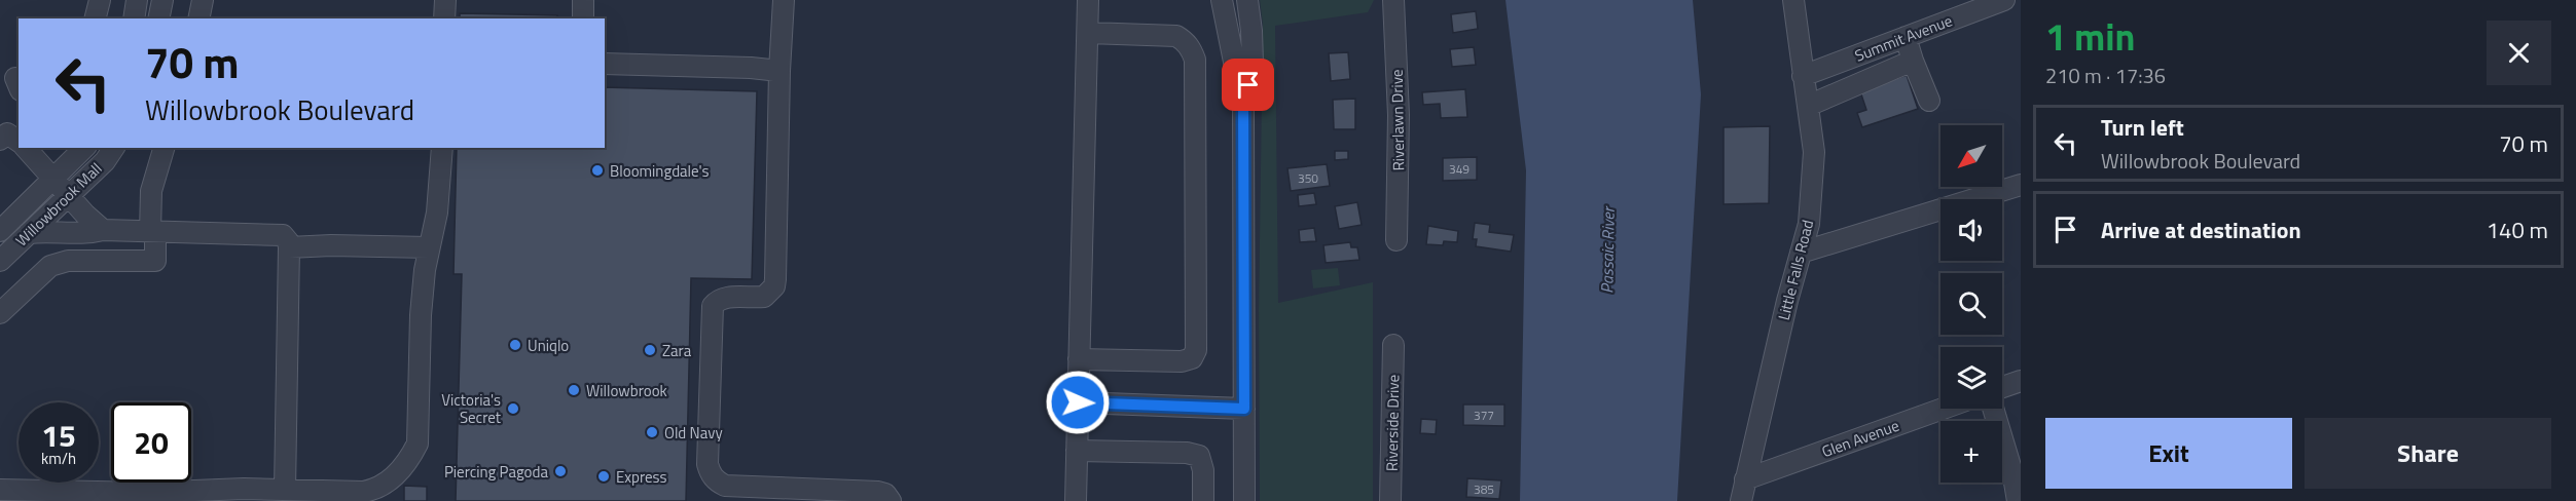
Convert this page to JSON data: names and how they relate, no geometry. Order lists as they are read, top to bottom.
{
  "streets": {
    "street": [
      "Summit Avenue",
      "Riverlawn Drive",
      "Willowbrook Mall",
      "Little Falls Road",
      "Riverside Drive",
      "Glen Avenue"
    ]
  },
  "crossings": [
    ["Summit Avenue", "Little Falls Road"],
    ["Little Falls Road", "Glen Avenue"]
  ],
  "water": ["Passaic River"],
  "places": [
    "Bloomingdale's",
    "Uniqlo",
    "Zara",
    "Willowbrook",
    "Victoria's Secret",
    "Old Navy",
    "Piercing Pagoda",
    "Express"
  ],
  "house_numbers": [
    "349",
    "350",
    "377",
    "385"
  ],
  "north": "bottom left",
  "page": {
    "heading": ["1 min", "210 m · 17:36"],
    "turn": ["70 m", "Willowbrook Boulevard"],
    "list": [
      {
        "name": "Turn left",
        "note": "Willowbrook Boulevard",
        "value": "70 m"
      },
      {
        "name": "Arrive at destination",
        "value": "140 m"
      }
    ],
    "map_buttons": "+",
    "speed": "15 km/h",
    "limit": "20",
    "buttons": ["Exit", "Share"]
  }
}
